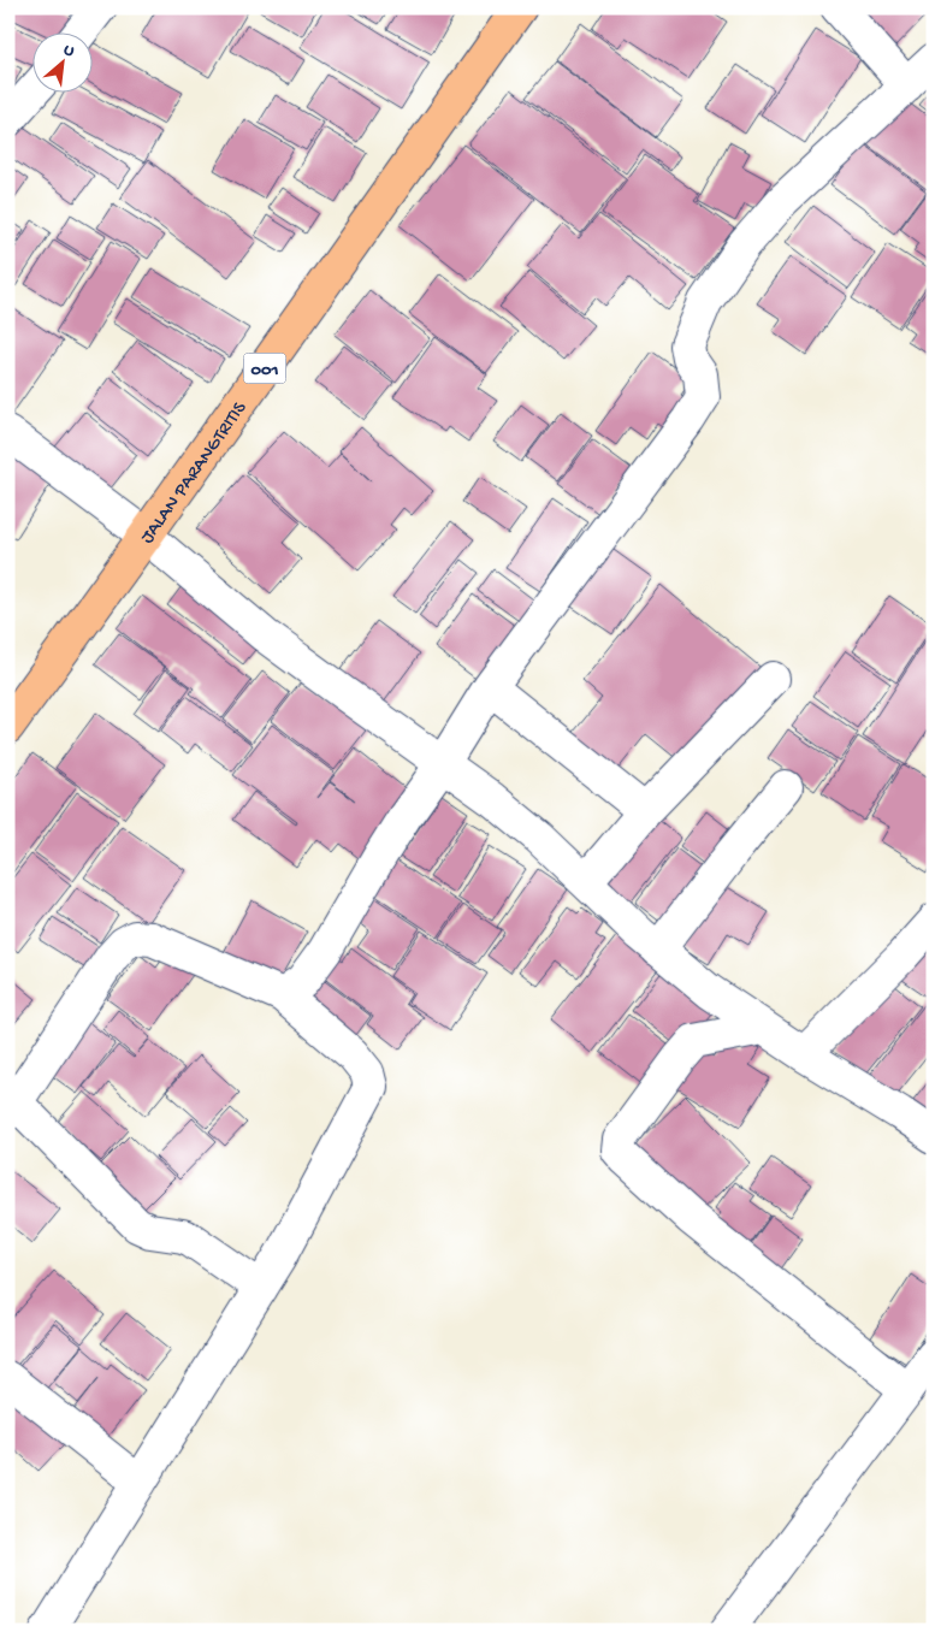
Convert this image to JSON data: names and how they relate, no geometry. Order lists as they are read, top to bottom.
{
  "streets": {
    "main road": ["001", "JALAN PARANGTRITIS"]
  },
  "north": "top right"
}
